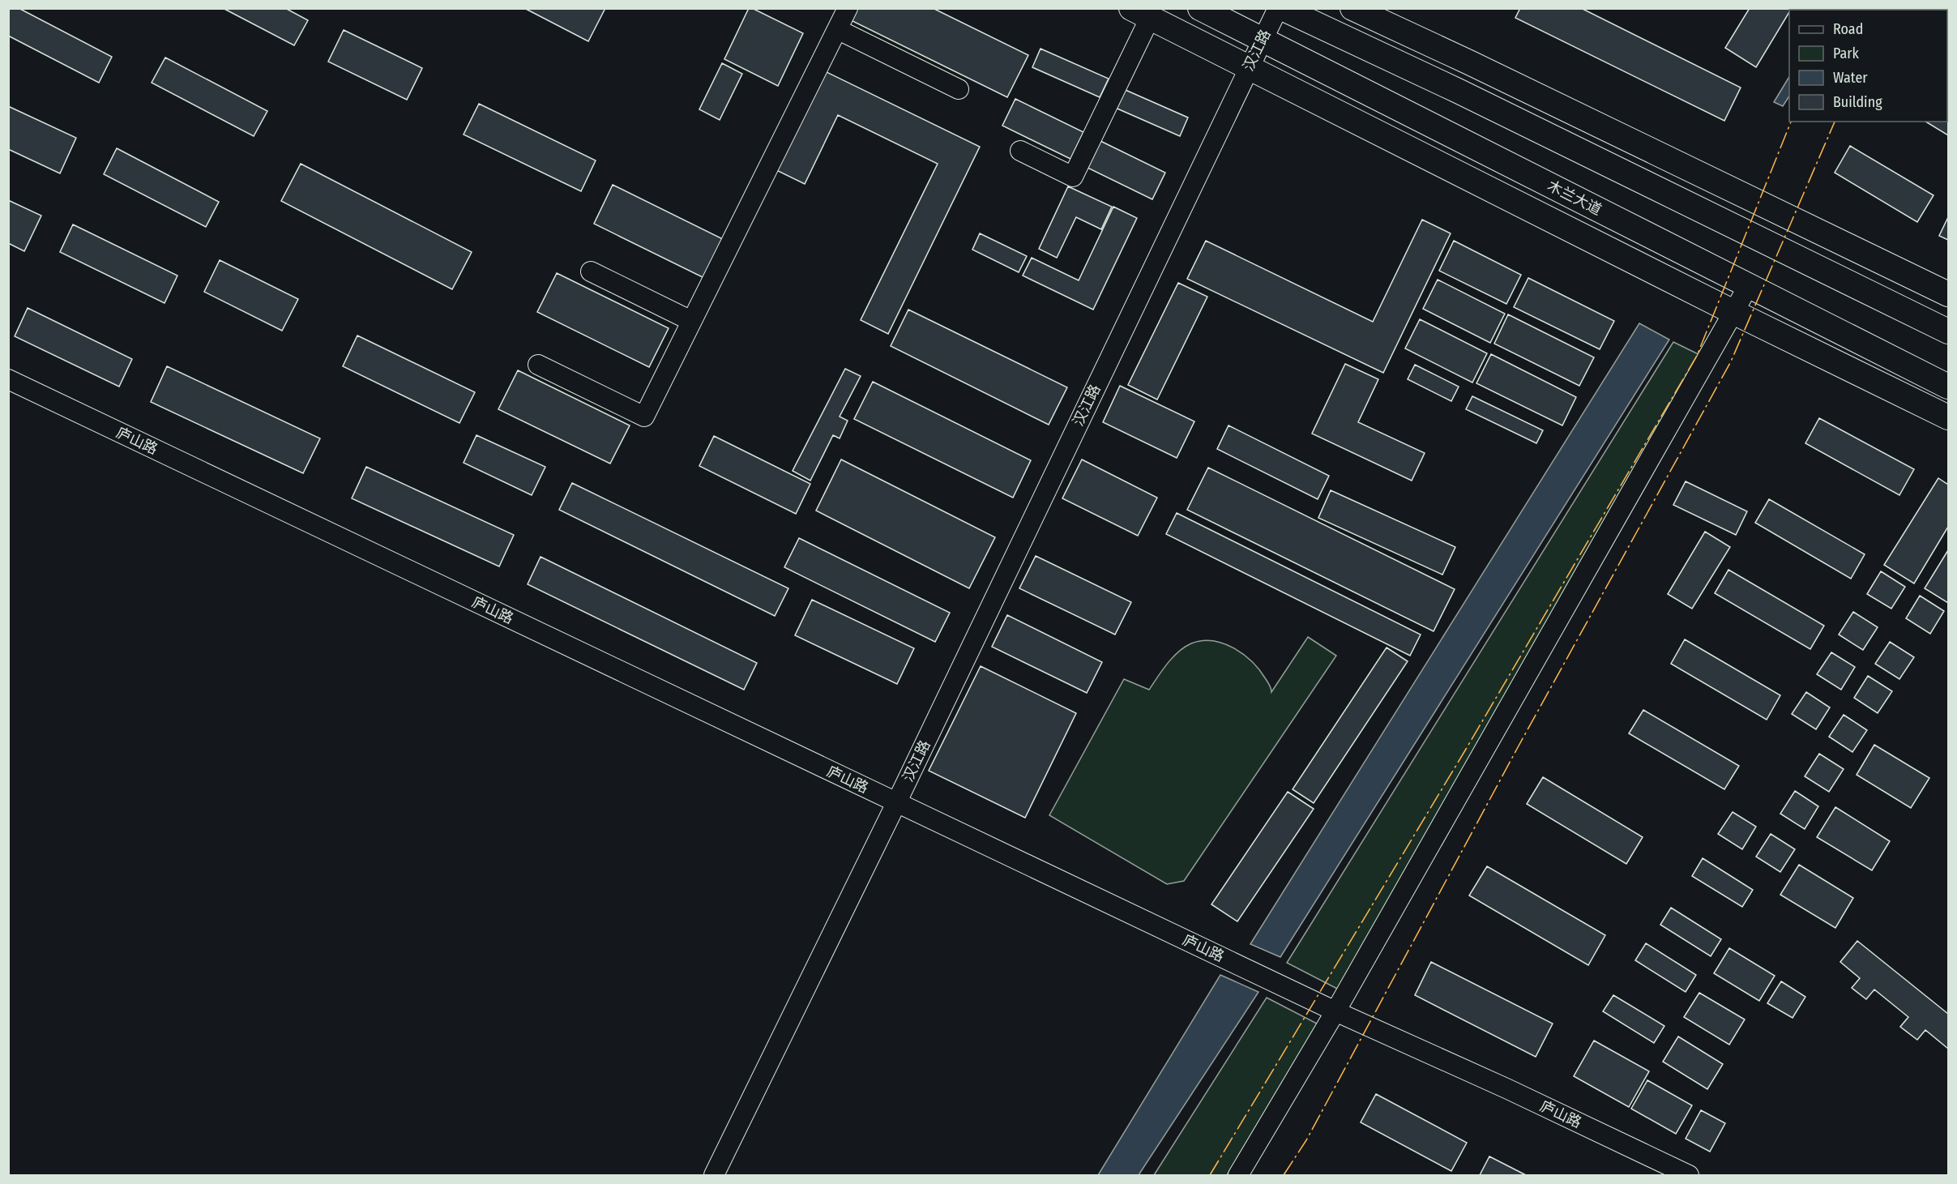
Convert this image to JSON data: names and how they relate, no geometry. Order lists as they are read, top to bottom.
{
  "streets": {
    "main road": ["木兰大道"],
    "street": ["汉江路", "庐山路"]
  },
  "crossings": [
    ["汉江路", "木兰大道"],
    ["汉江路", "庐山路"]
  ],
  "legend": [
    "Road",
    "Park",
    "Water",
    "Building"
  ]
}
